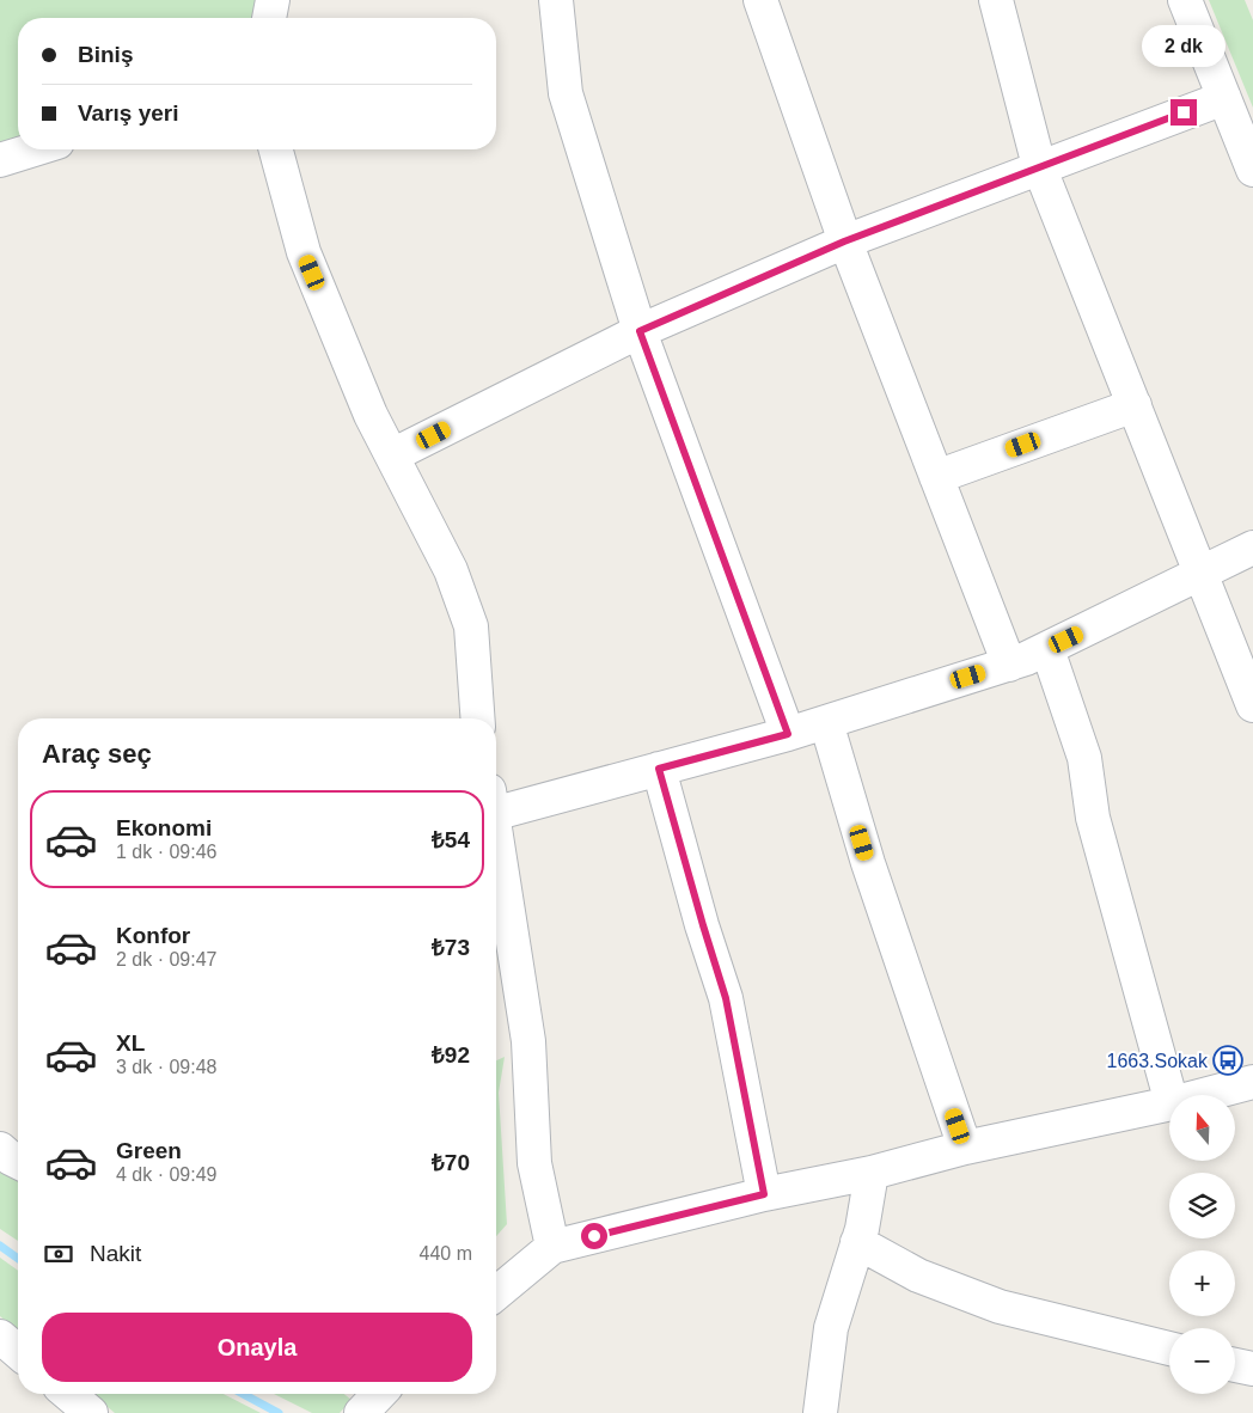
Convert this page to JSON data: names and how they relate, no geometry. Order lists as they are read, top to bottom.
{
  "places": {
    "bus stop": ["1663.Sokak"]
  },
  "north": "top",
  "page": {
    "banner": ["Biniş", "Varış yeri"],
    "bubble": "2 dk",
    "heading": "Araç seç",
    "list": [
      {
        "name": "Ekonomi",
        "note": "1 dk · 09:46",
        "value": "₺54"
      },
      {
        "name": "Konfor",
        "note": "2 dk · 09:47",
        "value": "₺73"
      },
      {
        "name": "XL",
        "note": "3 dk · 09:48",
        "value": "₺92"
      },
      {
        "name": "Green",
        "note": "4 dk · 09:49",
        "value": "₺70"
      }
    ],
    "map_buttons": ["+", "−"],
    "pay": ["Nakit", "440 m"],
    "buttons": "Onayla"
  }
}
